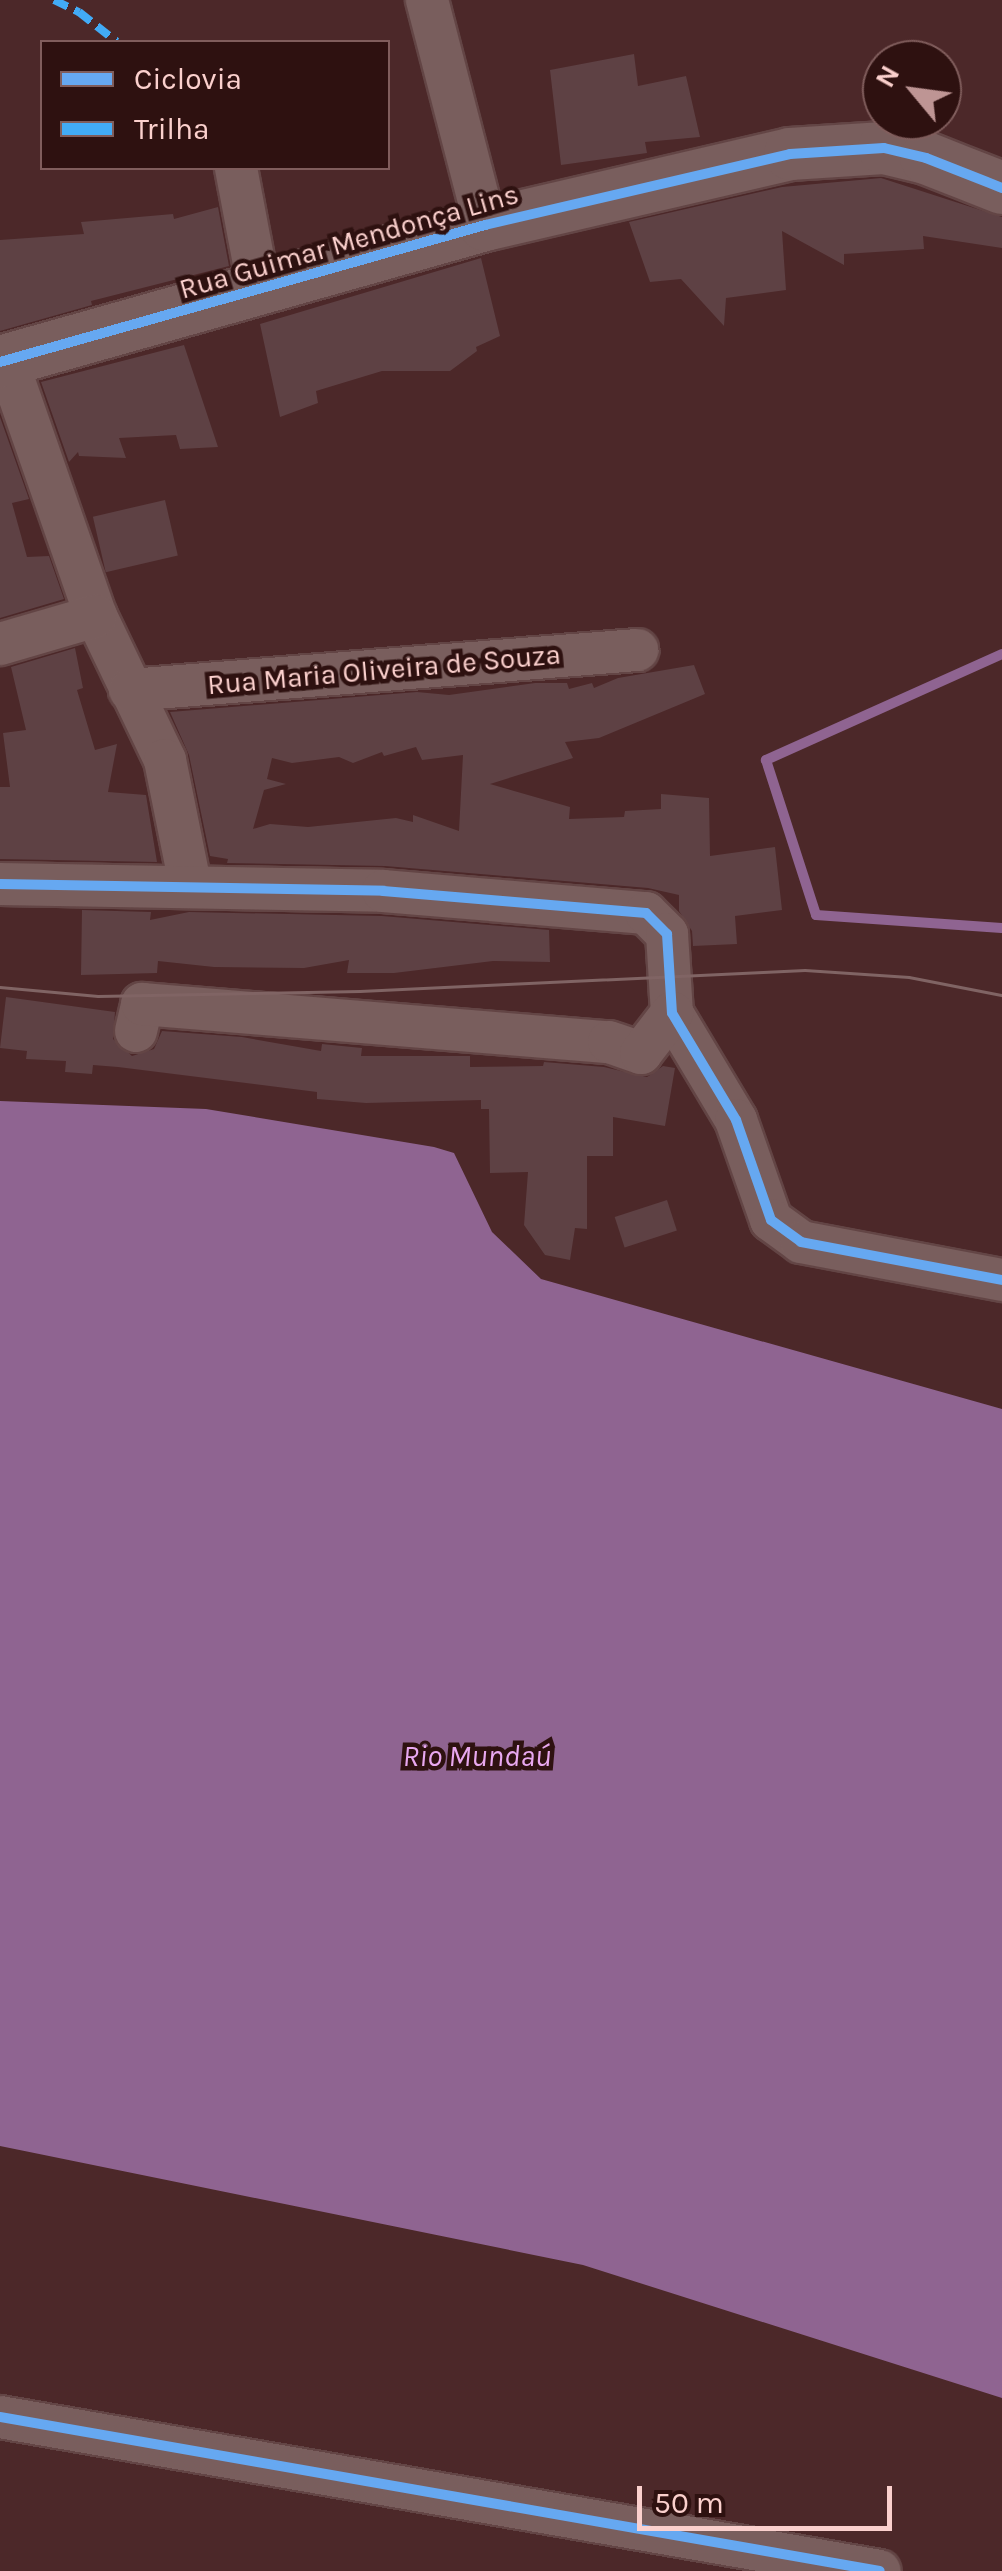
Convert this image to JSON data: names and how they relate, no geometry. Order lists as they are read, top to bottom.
{
  "streets": {
    "street": ["Rua Guimar Mendonça Lins", "Rua Maria Oliveira de Souza"]
  },
  "water": ["Rio Mundaú"],
  "legend": ["Ciclovia", "Trilha"],
  "scale_bar": "50 m",
  "north": "top left"
}
